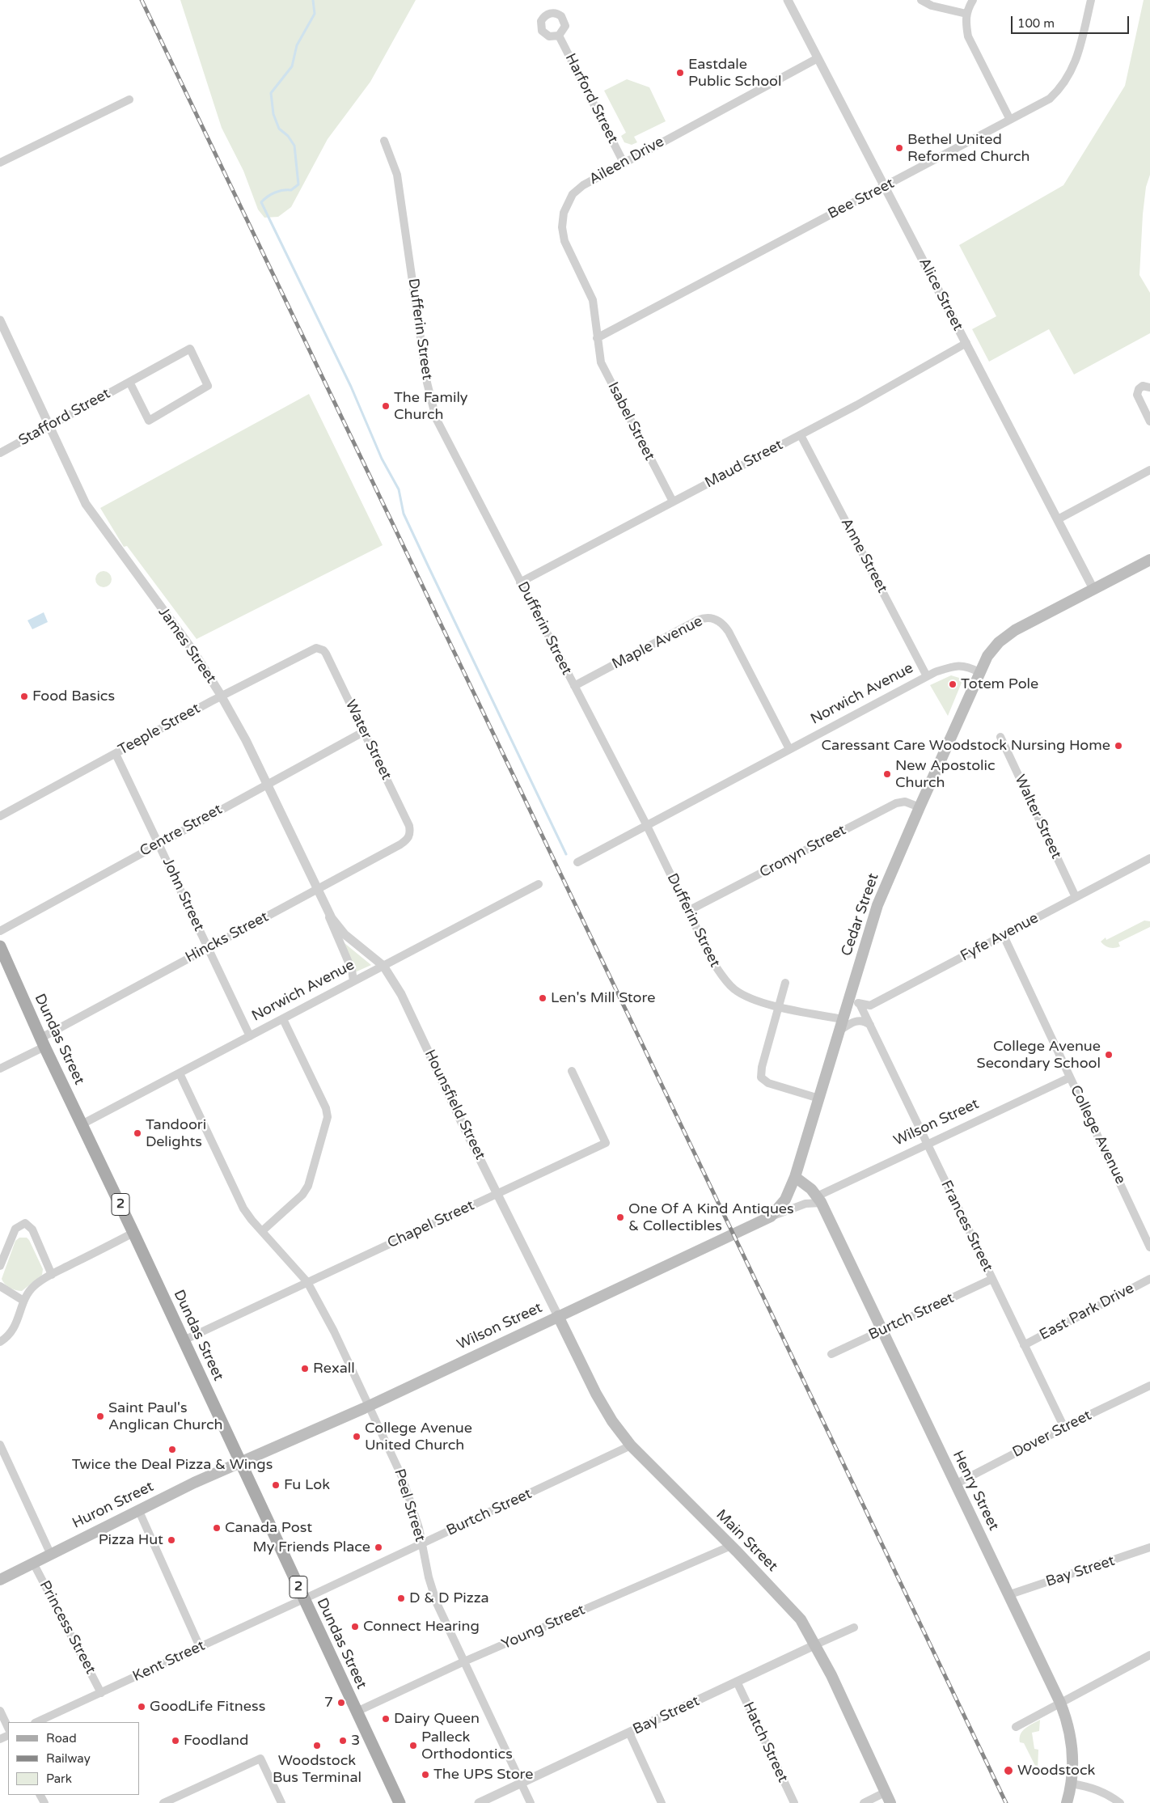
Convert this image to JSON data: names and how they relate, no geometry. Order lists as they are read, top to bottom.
{
  "streets": {
    "main road": [
      "Cedar Street",
      "Dundas Street",
      "Wilson Street",
      "2",
      "Henry Street",
      "Huron Street",
      "Main Street"
    ],
    "street": [
      "Harford Street",
      "Aileen Drive",
      "Bee Street",
      "Alice Street",
      "Dufferin Street",
      "Stafford Street",
      "Isabel Street",
      "Maud Street",
      "Anne Street",
      "Maple Avenue",
      "James Street",
      "Norwich Avenue",
      "Teeple Street",
      "Water Street",
      "Walter Street",
      "Centre Street",
      "Cronyn Street",
      "John Street",
      "Hincks Street",
      "Fyfe Avenue",
      "Hounsfield Street",
      "College Avenue",
      "Chapel Street",
      "Frances Street",
      "East Park Drive",
      "Burtch Street",
      "Dover Street",
      "Peel Street",
      "Bay Street",
      "Princess Street",
      "Young Street",
      "Kent Street",
      "Hatch Street"
    ]
  },
  "crossings": [
    ["Harford Street", "Aileen Drive"],
    ["Aileen Drive", "Bee Street"],
    ["Aileen Drive", "Alice Street"],
    ["Aileen Drive", "Isabel Street"],
    ["Bee Street", "Alice Street"],
    ["Bee Street", "Isabel Street"],
    ["Alice Street", "Maud Street"],
    ["Dufferin Street", "Maud Street"],
    ["Dufferin Street", "Maple Avenue"],
    ["Dufferin Street", "Norwich Avenue"],
    ["Dufferin Street", "Cronyn Street"],
    ["Dufferin Street", "Cedar Street"],
    ["Stafford Street", "James Street"],
    ["Isabel Street", "Maud Street"],
    ["Maud Street", "Anne Street"],
    ["Anne Street", "Norwich Avenue"],
    ["Maple Avenue", "Norwich Avenue"],
    ["James Street", "Norwich Avenue"],
    ["James Street", "Teeple Street"],
    ["James Street", "Centre Street"],
    ["James Street", "Hincks Street"],
    ["James Street", "Hounsfield Street"],
    ["Norwich Avenue", "John Street"],
    ["Norwich Avenue", "Cedar Street"],
    ["Norwich Avenue", "Dundas Street"],
    ["Norwich Avenue", "Hounsfield Street"],
    ["Norwich Avenue", "Peel Street"],
    ["Teeple Street", "Water Street"],
    ["Teeple Street", "John Street"],
    ["Water Street", "Centre Street"],
    ["Water Street", "Hincks Street"],
    ["Walter Street", "Fyfe Avenue"],
    ["Centre Street", "John Street"],
    ["Cronyn Street", "Cedar Street"],
    ["John Street", "Hincks Street"],
    ["Cedar Street", "Fyfe Avenue"],
    ["Cedar Street", "Wilson Street"],
    ["Cedar Street", "Henry Street"],
    ["Hincks Street", "Dundas Street"],
    ["Fyfe Avenue", "College Avenue"],
    ["Fyfe Avenue", "Frances Street"],
    ["Dundas Street", "Wilson Street"],
    ["Dundas Street", "Chapel Street"],
    ["Dundas Street", "Burtch Street"],
    ["Dundas Street", "Huron Street"],
    ["Dundas Street", "Young Street"],
    ["Dundas Street", "Kent Street"],
    ["Hounsfield Street", "Wilson Street"],
    ["Hounsfield Street", "Chapel Street"],
    ["Hounsfield Street", "Main Street"],
    ["Wilson Street", "College Avenue"],
    ["Wilson Street", "Frances Street"],
    ["Wilson Street", "Henry Street"],
    ["Wilson Street", "Huron Street"],
    ["Wilson Street", "Peel Street"],
    ["Wilson Street", "Main Street"],
    ["Chapel Street", "Peel Street"],
    ["Frances Street", "East Park Drive"],
    ["Frances Street", "Burtch Street"],
    ["Frances Street", "Dover Street"],
    ["Burtch Street", "Henry Street"],
    ["Burtch Street", "Peel Street"],
    ["Burtch Street", "Main Street"],
    ["Burtch Street", "Kent Street"],
    ["Dover Street", "Henry Street"],
    ["Henry Street", "Bay Street"],
    ["Huron Street", "Princess Street"],
    ["Peel Street", "Bay Street"],
    ["Peel Street", "Young Street"],
    ["Main Street", "Bay Street"],
    ["Main Street", "Young Street"],
    ["Bay Street", "Hatch Street"],
    ["Princess Street", "Kent Street"]
  ],
  "places": [
    "Eastdale Public School",
    "Bethel United Reformed Church",
    "The Family Church",
    "Totem Pole",
    "Food Basics",
    "Caressant Care Woodstock Nursing Home",
    "New Apostolic Church",
    "Len's Mill Store",
    "College Avenue Secondary School",
    "Tandoori Delights",
    "One Of A Kind Antiques & Collectibles",
    "Rexall",
    "Saint Paul's Anglican Church",
    "College Avenue United Church",
    "Twice the Deal Pizza & Wings",
    "Fu Lok",
    "Canada Post",
    "Pizza Hut",
    "My Friends Place",
    "D & D Pizza",
    "Connect Hearing",
    "7",
    "GoodLife Fitness",
    "Dairy Queen",
    "Foodland",
    "3",
    "Woodstock Bus Terminal",
    "Palleck Orthodontics",
    "Woodstock",
    "The UPS Store"
  ],
  "legend": ["Road", "Railway", "Park"],
  "scale_bar": "100 m"
}
